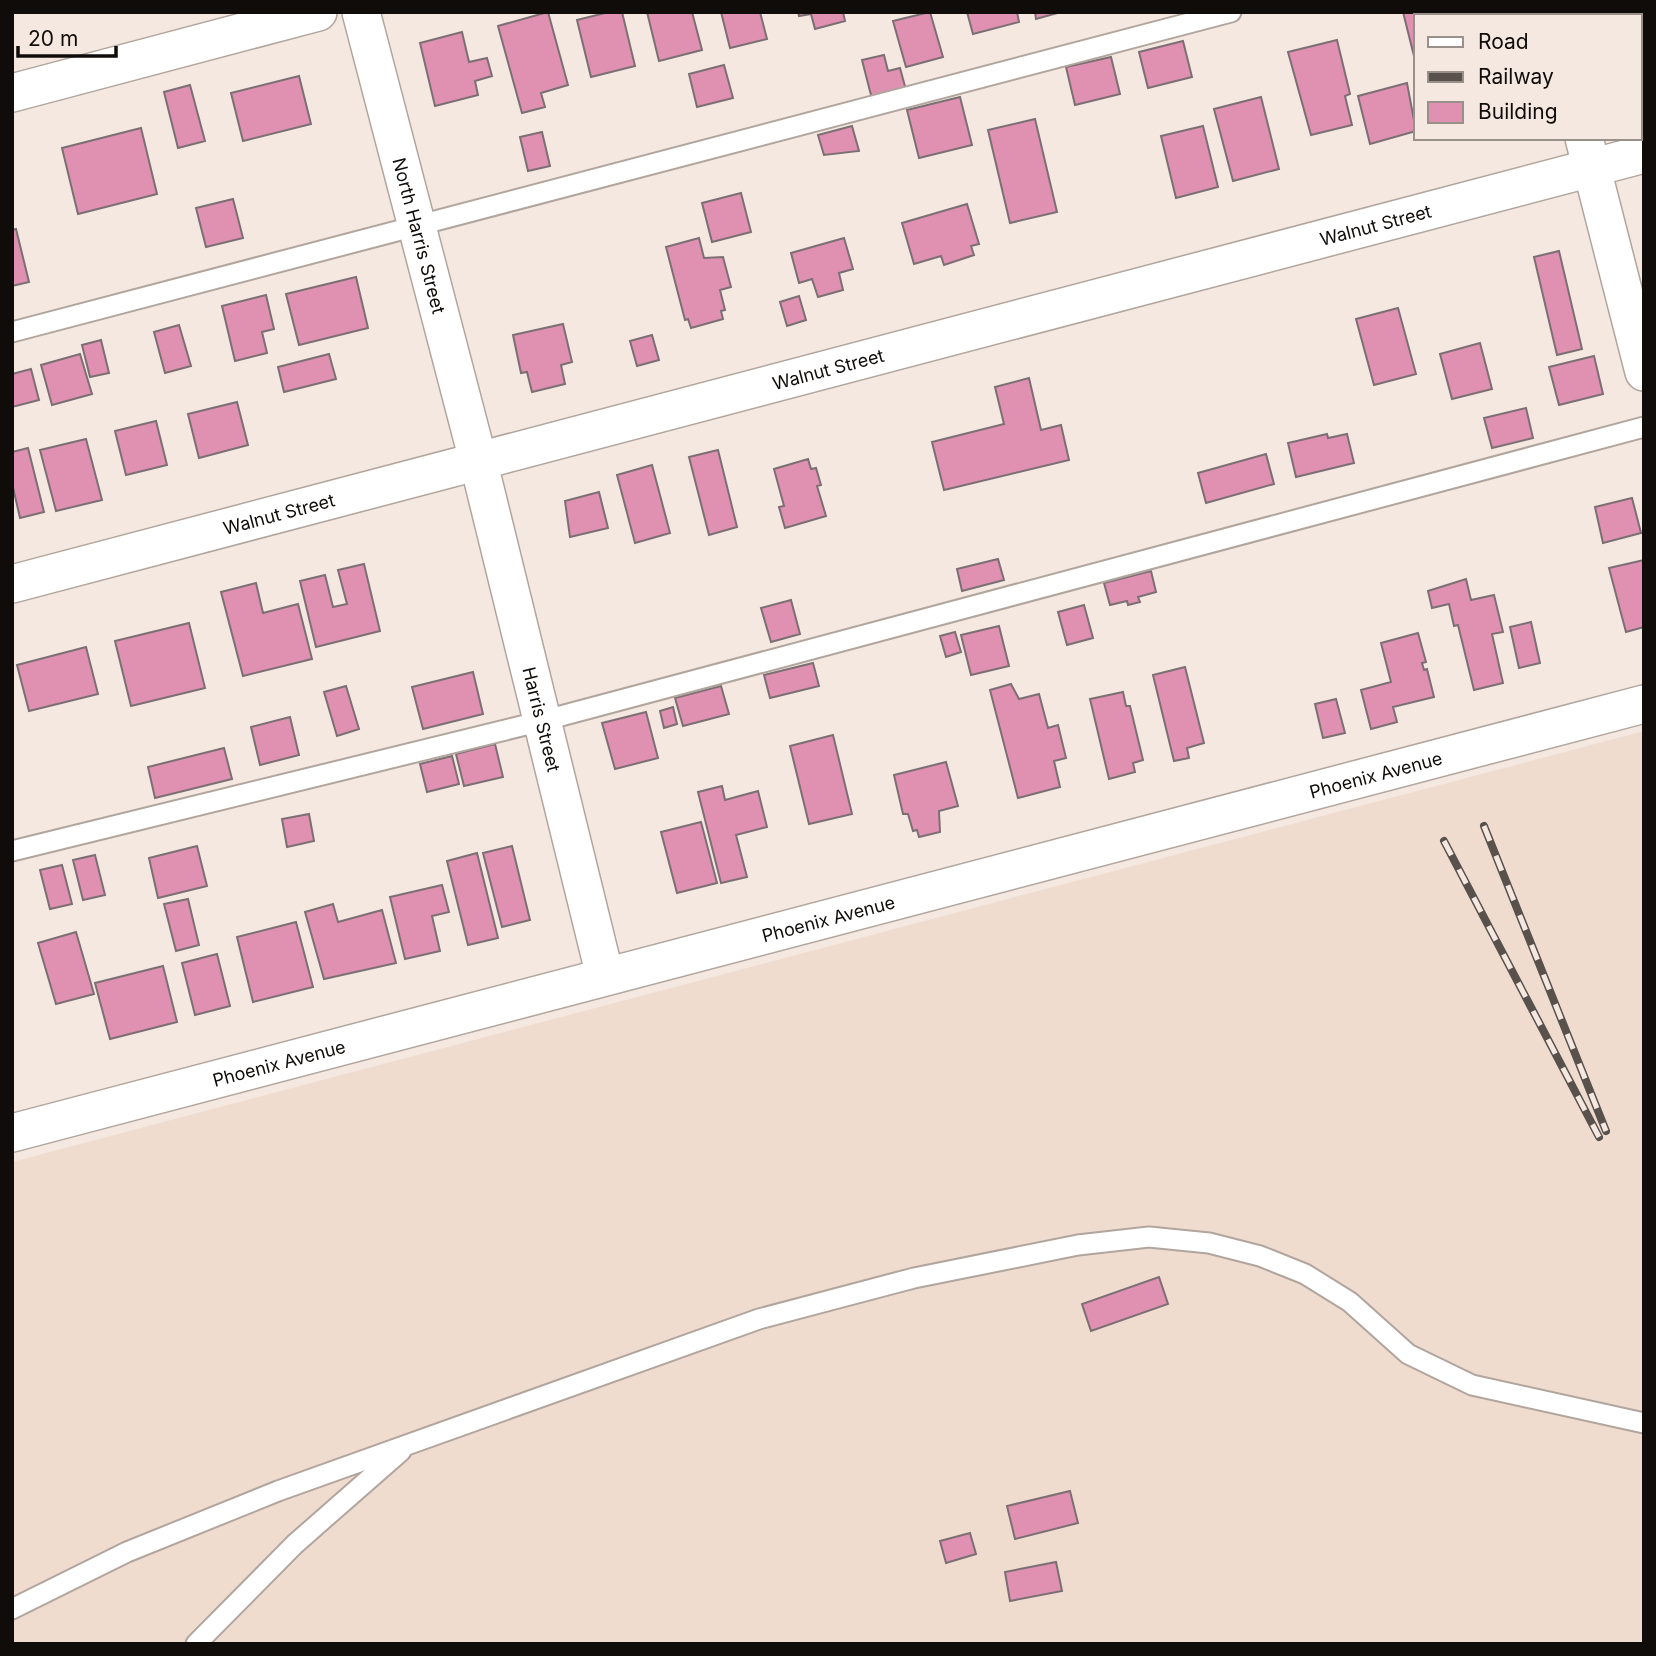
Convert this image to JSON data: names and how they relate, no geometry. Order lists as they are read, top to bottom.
{
  "streets": {
    "street": [
      "Walnut Street",
      "North Harris Street",
      "Harris Street",
      "Phoenix Avenue"
    ]
  },
  "crossings": [
    ["Walnut Street", "North Harris Street"],
    ["Walnut Street", "Harris Street"],
    ["North Harris Street", "Harris Street"],
    ["Harris Street", "Phoenix Avenue"]
  ],
  "legend": ["Road", "Railway", "Building"],
  "scale_bar": "20 m"
}
